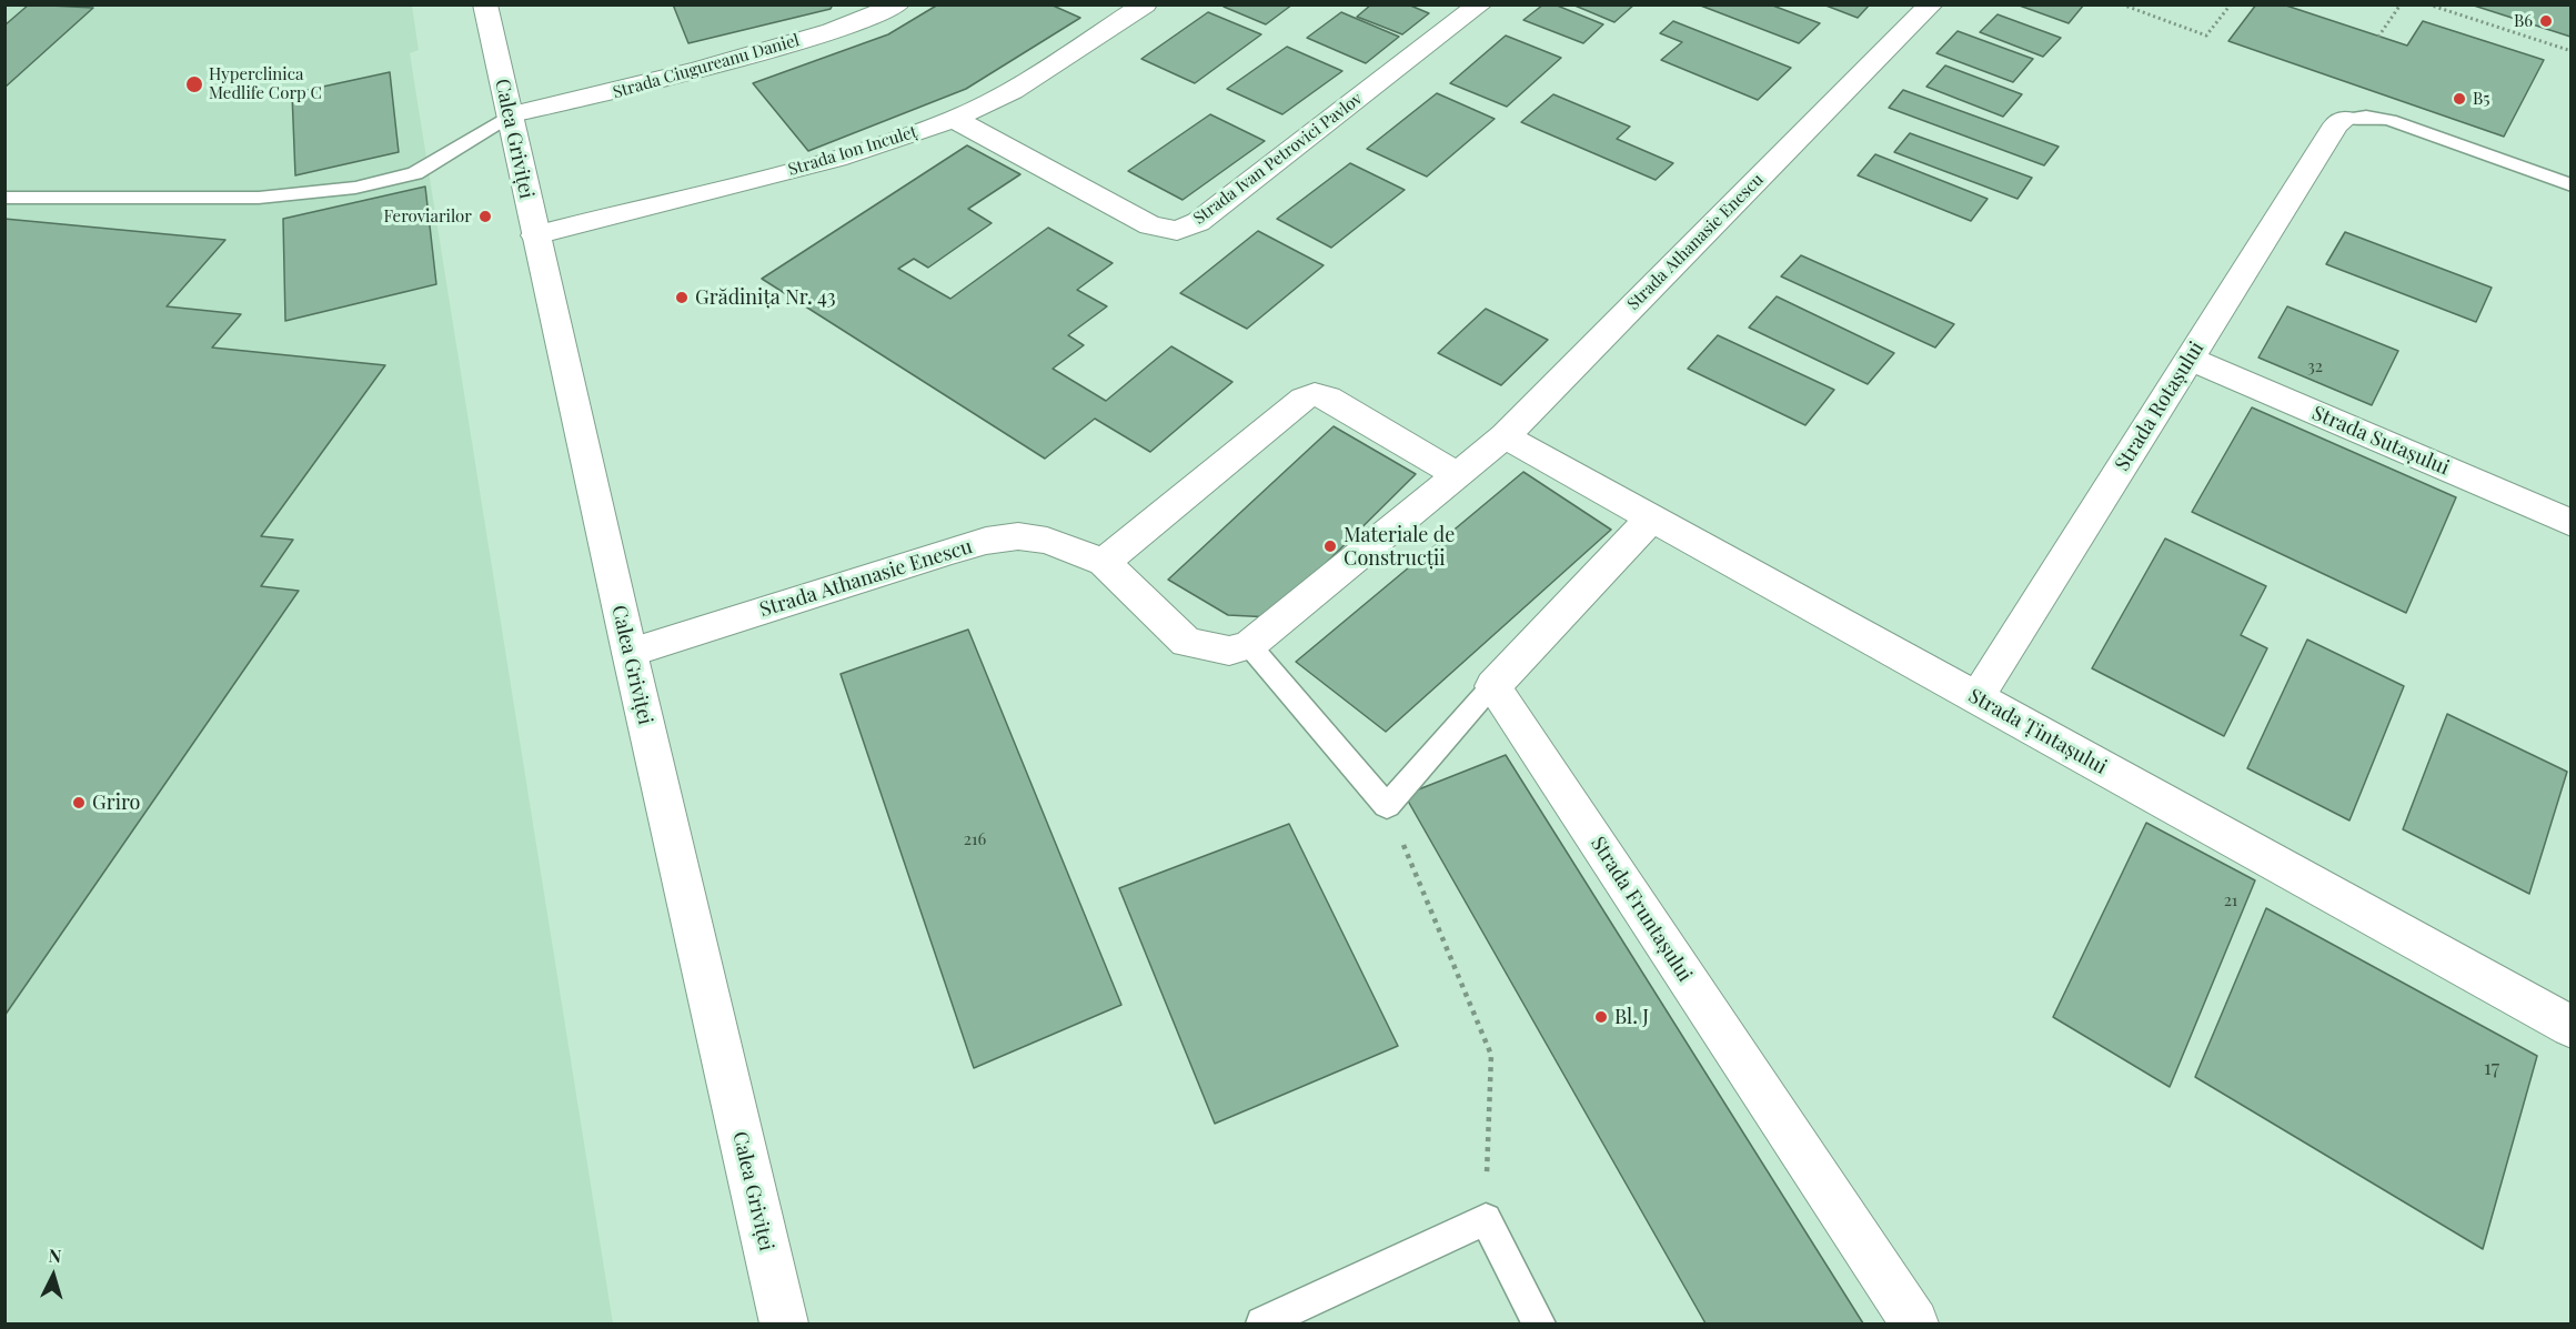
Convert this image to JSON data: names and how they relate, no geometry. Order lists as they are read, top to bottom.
{
  "streets": {
    "street": [
      "Strada Ciugureanu Daniel",
      "Calea Griviței",
      "Strada Ion Inculeț",
      "Strada Ivan Petrovici Pavlov",
      "Strada Athanasie Enescu",
      "Strada Rotașului",
      "Strada Sutașului",
      "Strada Țintașului",
      "Strada Fruntașului"
    ]
  },
  "crossings": [
    ["Strada Ciugureanu Daniel", "Calea Griviței"],
    ["Calea Griviței", "Strada Ion Inculeț"],
    ["Calea Griviței", "Strada Athanasie Enescu"],
    ["Strada Ion Inculeț", "Strada Ivan Petrovici Pavlov"],
    ["Strada Athanasie Enescu", "Strada Țintașului"],
    ["Strada Rotașului", "Strada Sutașului"],
    ["Strada Rotașului", "Strada Țintașului"]
  ],
  "places": [
    "B6",
    "Hyperclinica Medlife Corp C",
    "B5",
    "Feroviarilor",
    "Grădinița Nr. 43",
    "Materiale de Construcții",
    "Griro",
    "Bl. J"
  ],
  "house_numbers": [
    "32",
    "216",
    "21",
    "17"
  ],
  "north": "top"
}
